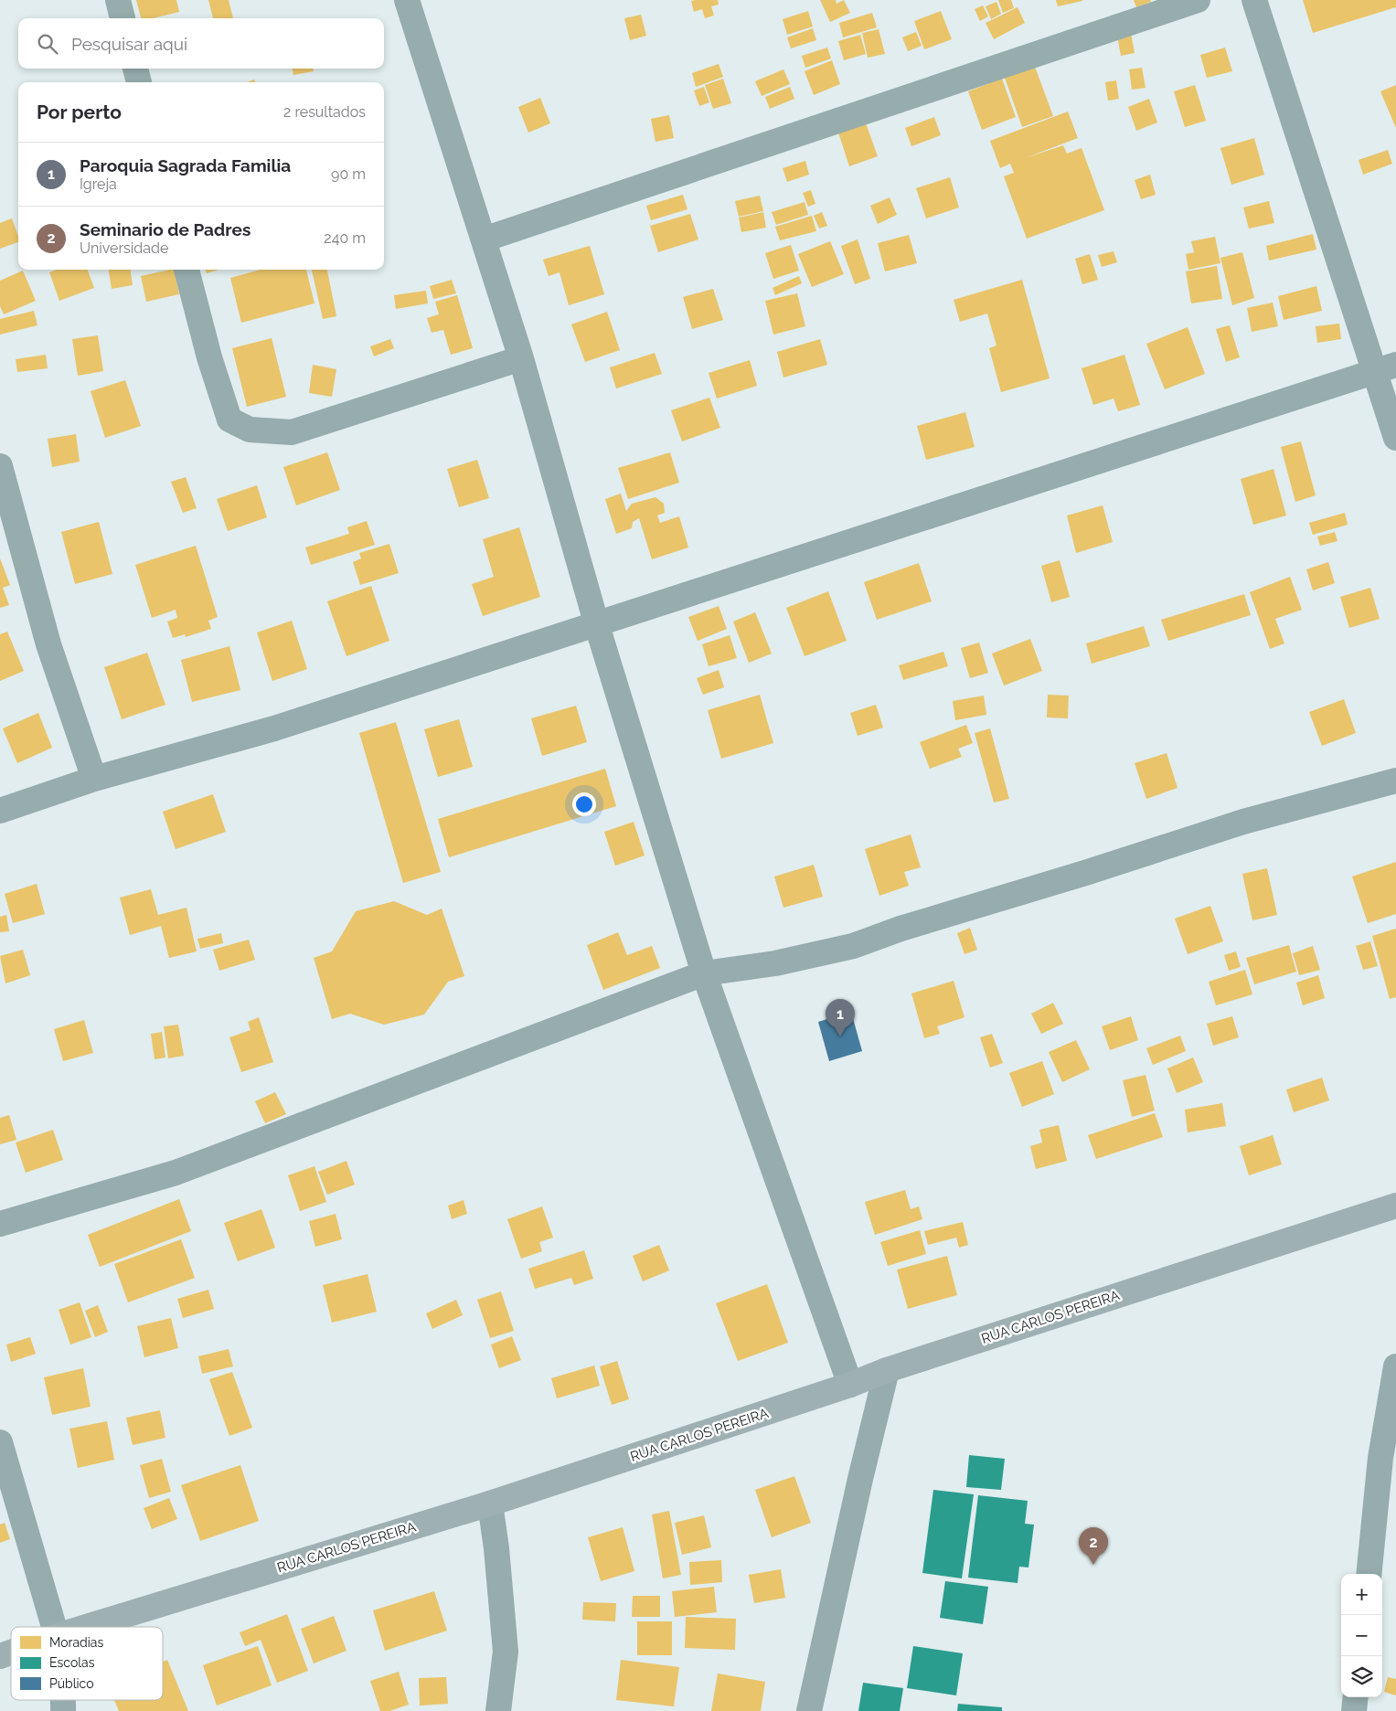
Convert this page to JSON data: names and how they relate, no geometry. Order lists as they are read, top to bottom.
{
  "streets": {
    "main road": ["RUA CARLOS PEREIRA"]
  },
  "legend": ["Moradias", "Escolas", "Público"],
  "page": {
    "search": "Pesquisar aqui",
    "heading": ["Por perto", "2 resultados"],
    "list": [
      {
        "mark": "1",
        "name": "Paroquia Sagrada Familia",
        "note": "Igreja",
        "value": "90 m"
      },
      {
        "mark": "2",
        "name": "Seminario de Padres",
        "note": "Universidade",
        "value": "240 m"
      }
    ],
    "pins": ["1", "2"],
    "map_buttons": ["+", "−"]
  }
}
